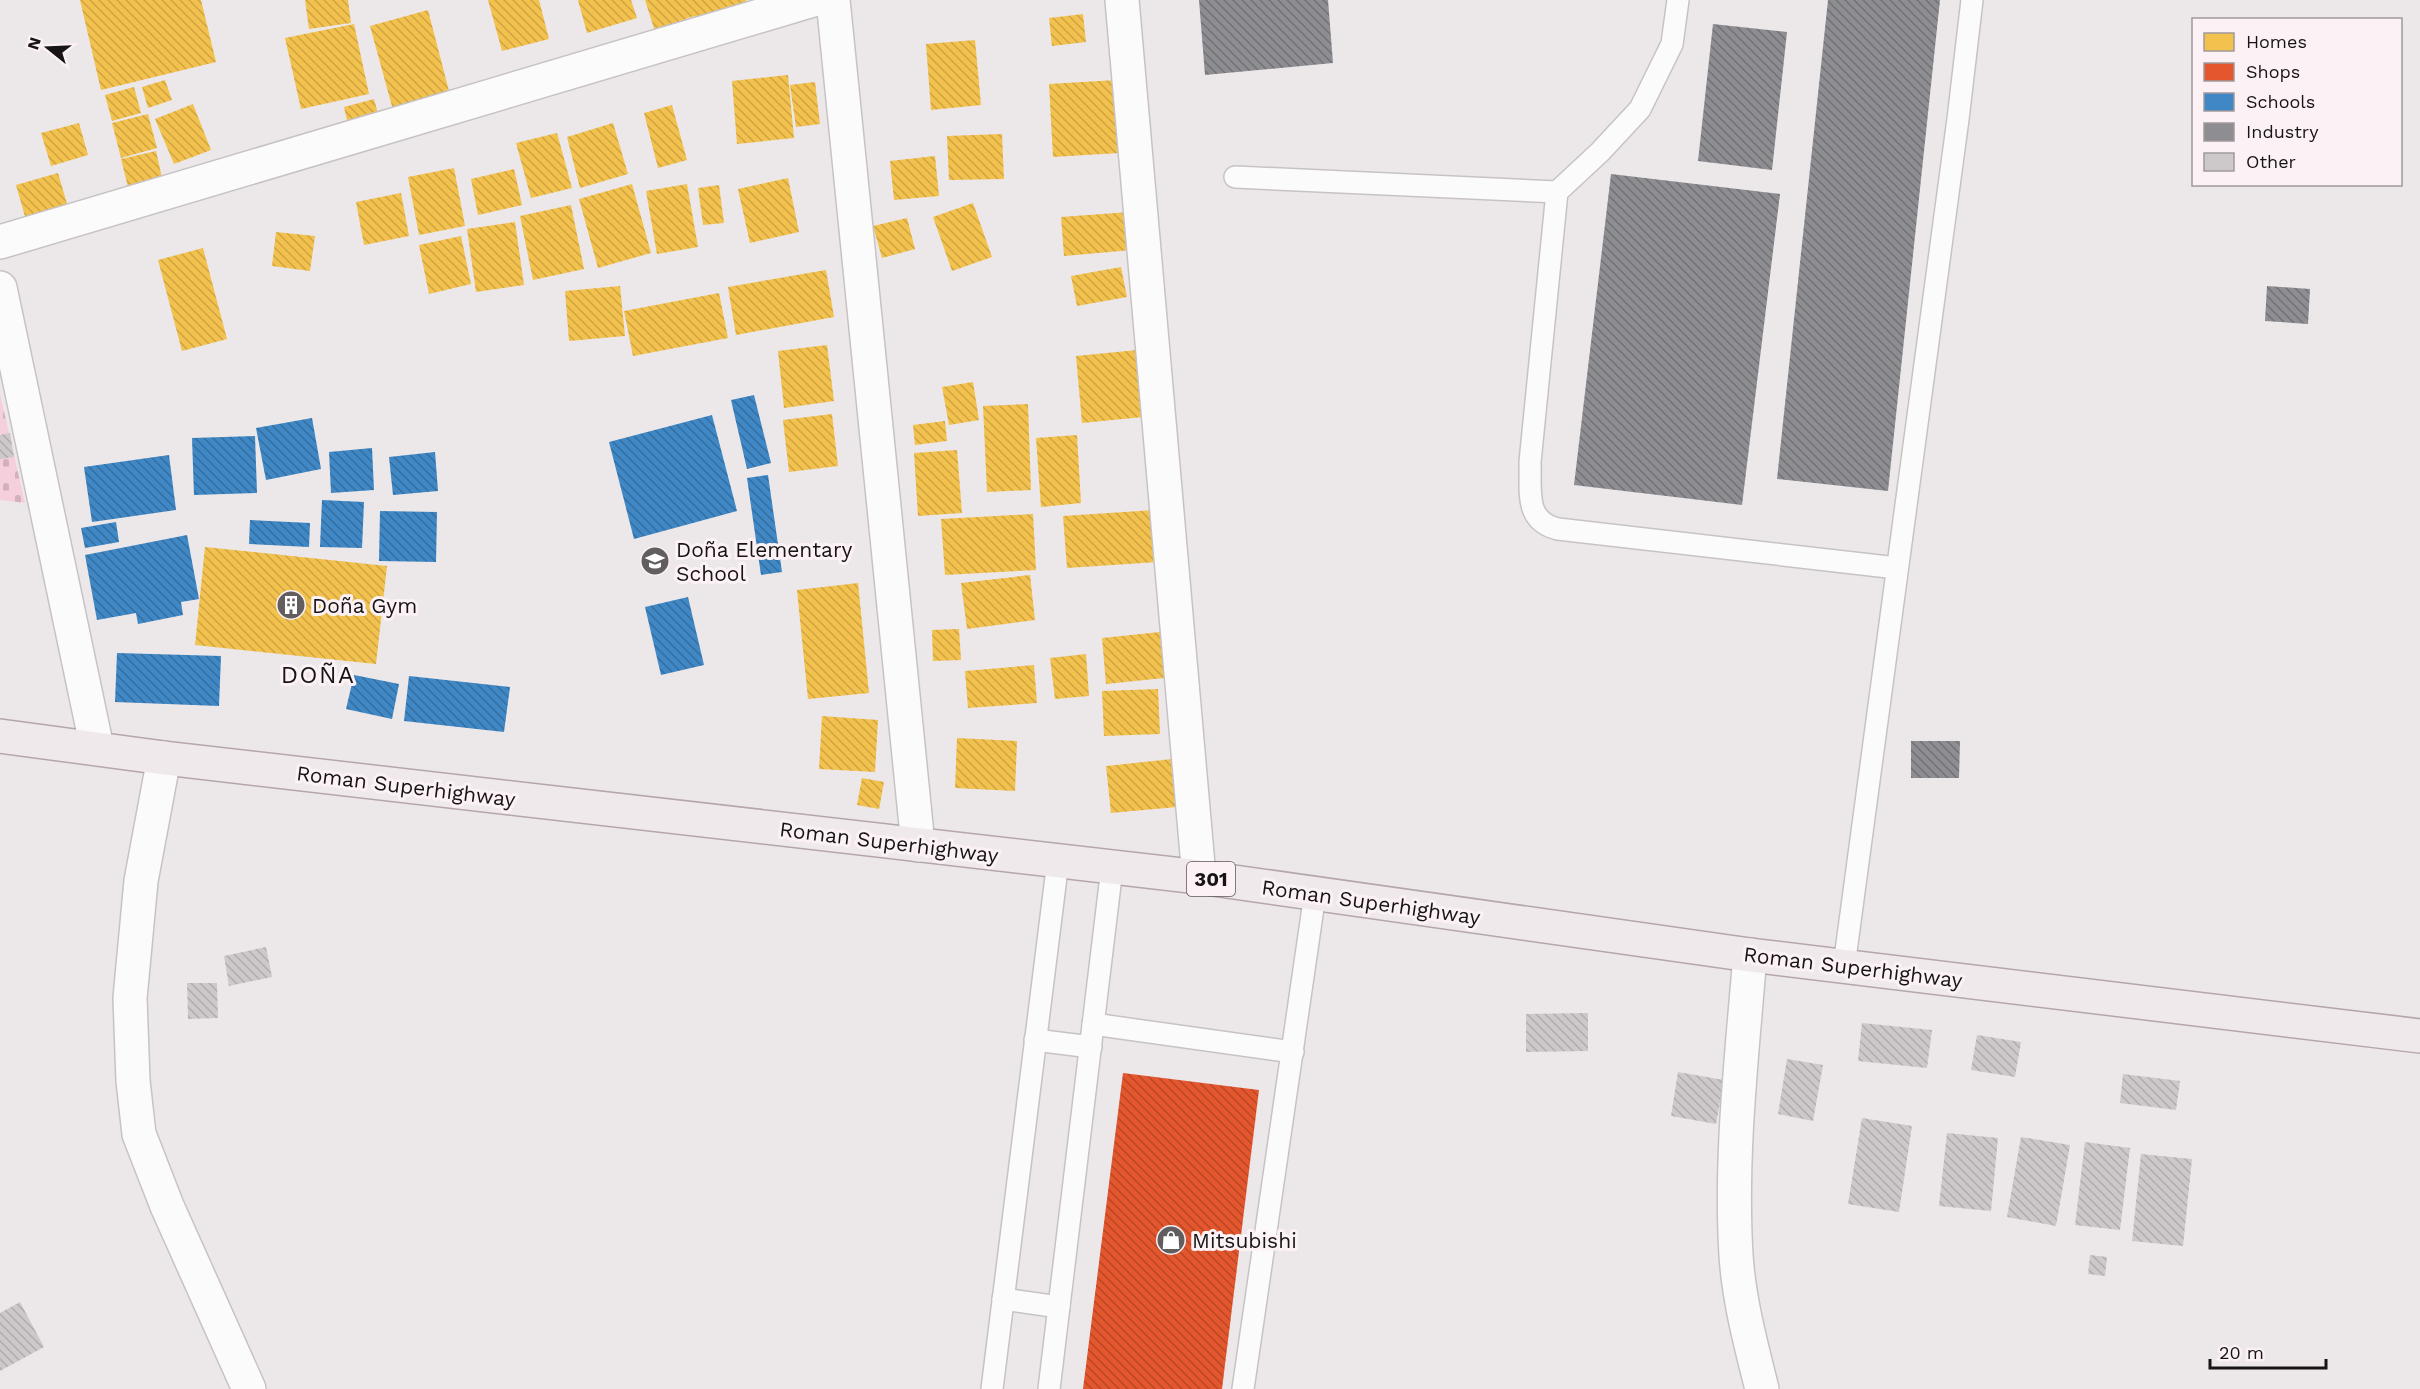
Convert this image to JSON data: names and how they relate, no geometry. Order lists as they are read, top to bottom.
{
  "streets": {
    "main road": ["Roman Superhighway", "301"]
  },
  "districts": ["DOÑA"],
  "places": {
    "school or university": ["Doña Elementary School"],
    "building": ["Doña Gym"],
    "shop": ["Mitsubishi"]
  },
  "legend": [
    "Homes",
    "Shops",
    "Schools",
    "Industry",
    "Other"
  ],
  "scale_bar": "20 m",
  "north": "left"
}
